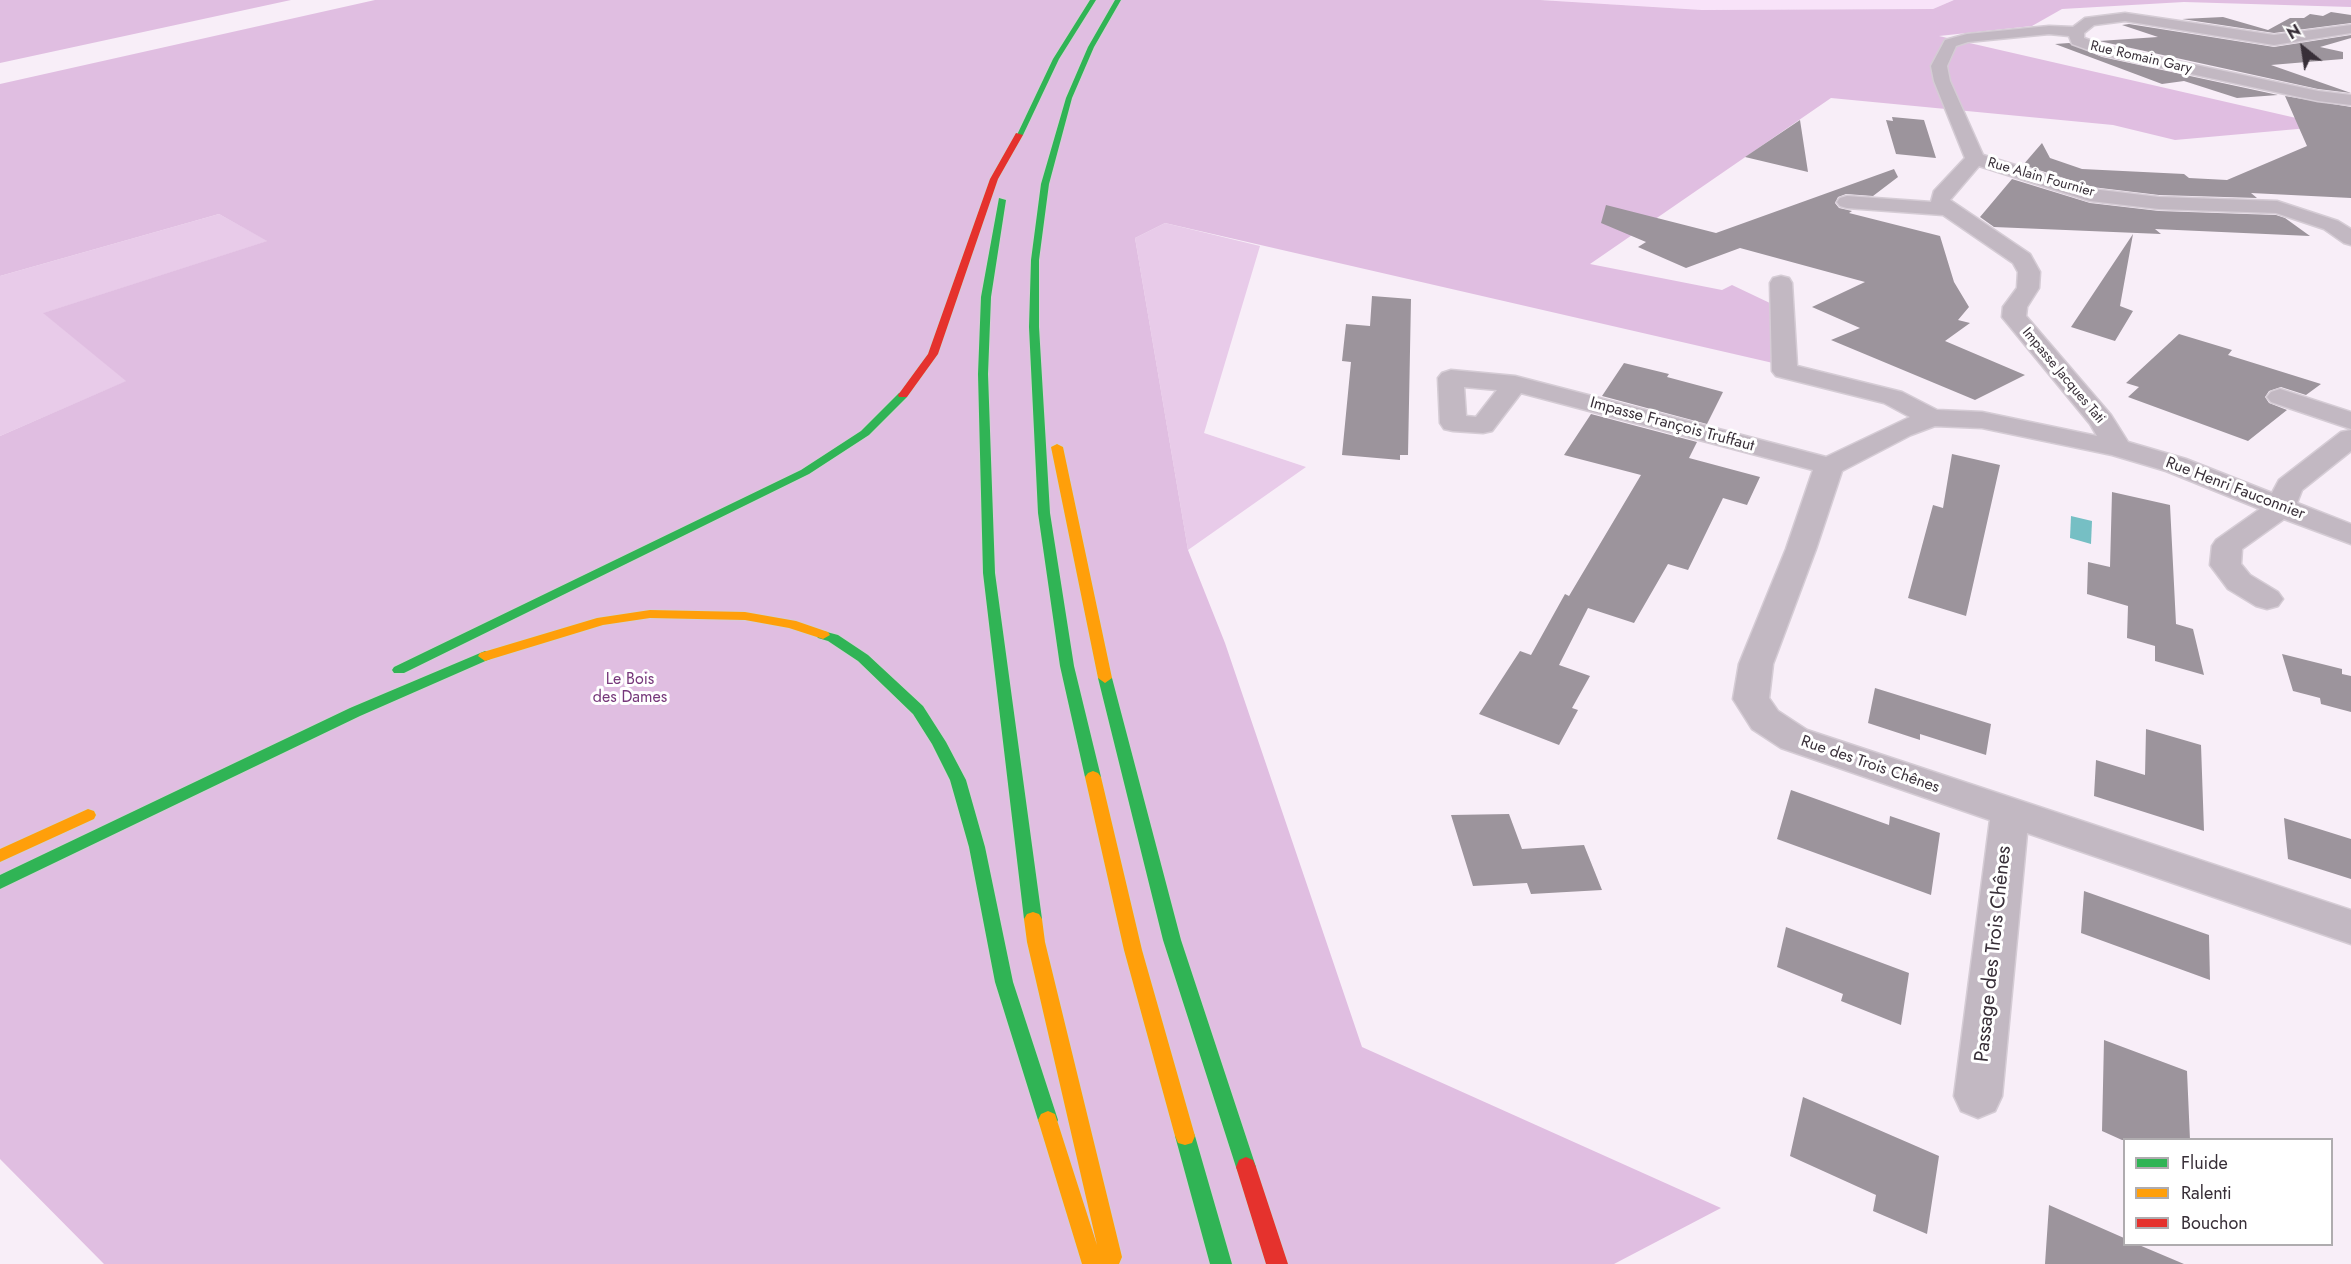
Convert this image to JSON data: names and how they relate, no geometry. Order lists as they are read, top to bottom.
{
  "streets": {
    "street": [
      "Rue Romain Gary",
      "Rue Alain Fournier",
      "Impasse Jacques Tati",
      "Impasse François Truffaut",
      "Rue Henri Fauconnier",
      "Rue des Trois Chênes",
      "Passage des Trois Chênes"
    ]
  },
  "crossings": [
    ["Rue Romain Gary", "Rue Alain Fournier"],
    ["Impasse Jacques Tati", "Rue Henri Fauconnier"],
    ["Impasse François Truffaut", "Rue des Trois Chênes"],
    ["Rue des Trois Chênes", "Passage des Trois Chênes"]
  ],
  "parks": ["Le Bois des Dames"],
  "legend": ["Fluide", "Ralenti", "Bouchon"],
  "north": "top left"
}
